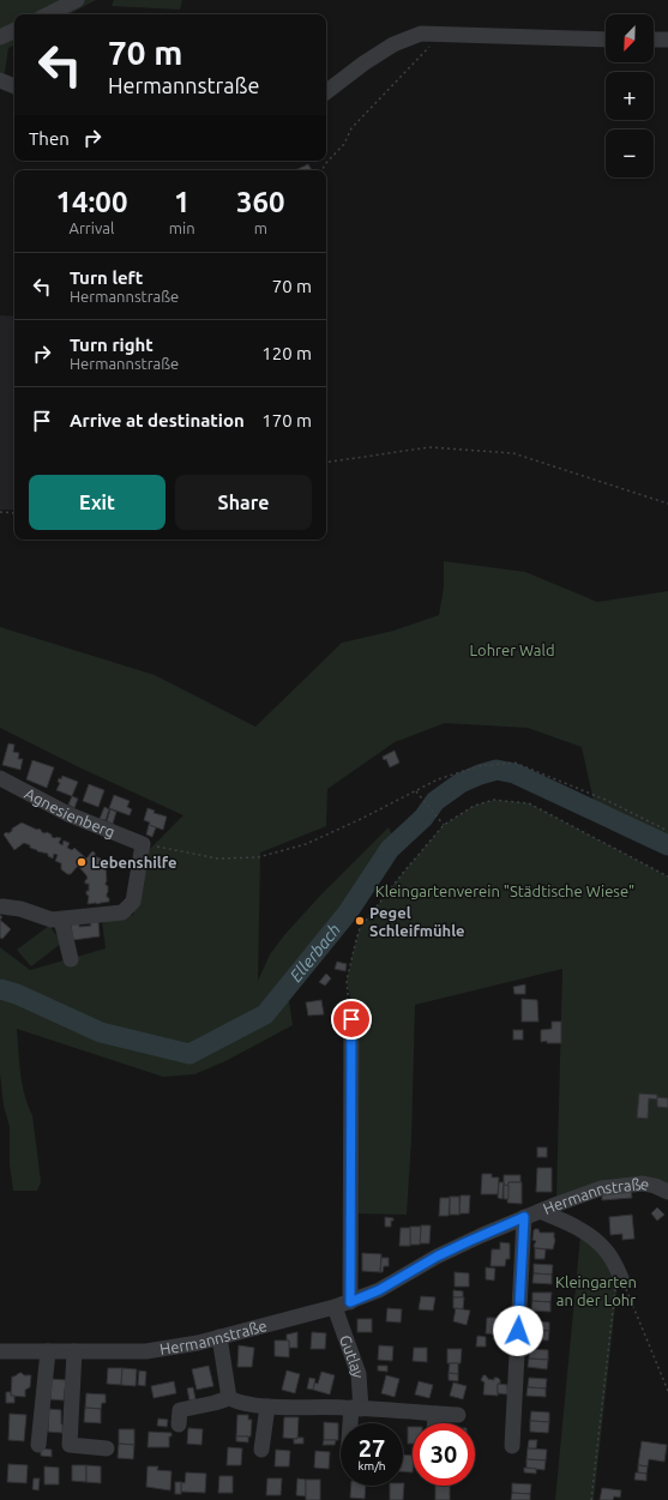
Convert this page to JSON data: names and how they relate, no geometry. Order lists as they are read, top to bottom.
{
  "streets": {
    "street": ["Agnesienberg", "Hermannstraße", "Gutlay"]
  },
  "crossings": [
    ["Hermannstraße", "Gutlay"]
  ],
  "water": ["Ellerbach"],
  "parks": ["Lohrer Wald", "Kleingartenverein \"Städtische Wiese\"", "Kleingarten an der Lohr"],
  "places": ["Lebenshilfe", "Pegel Schleifmühle"],
  "north": "bottom left",
  "page": {
    "map_buttons": ["+", "−"],
    "turn": ["70 m", "Hermannstraße"],
    "then": "Then",
    "eta": [
      "14:00",
      "Arrival",
      "1",
      "min",
      "360",
      "m"
    ],
    "list": [
      {
        "name": "Turn left",
        "note": "Hermannstraße",
        "value": "70 m"
      },
      {
        "name": "Turn right",
        "note": "Hermannstraße",
        "value": "120 m"
      },
      {
        "name": "Arrive at destination",
        "value": "170 m"
      }
    ],
    "buttons": ["Exit", "Share"],
    "speed": "27 km/h",
    "limit": "30"
  }
}
